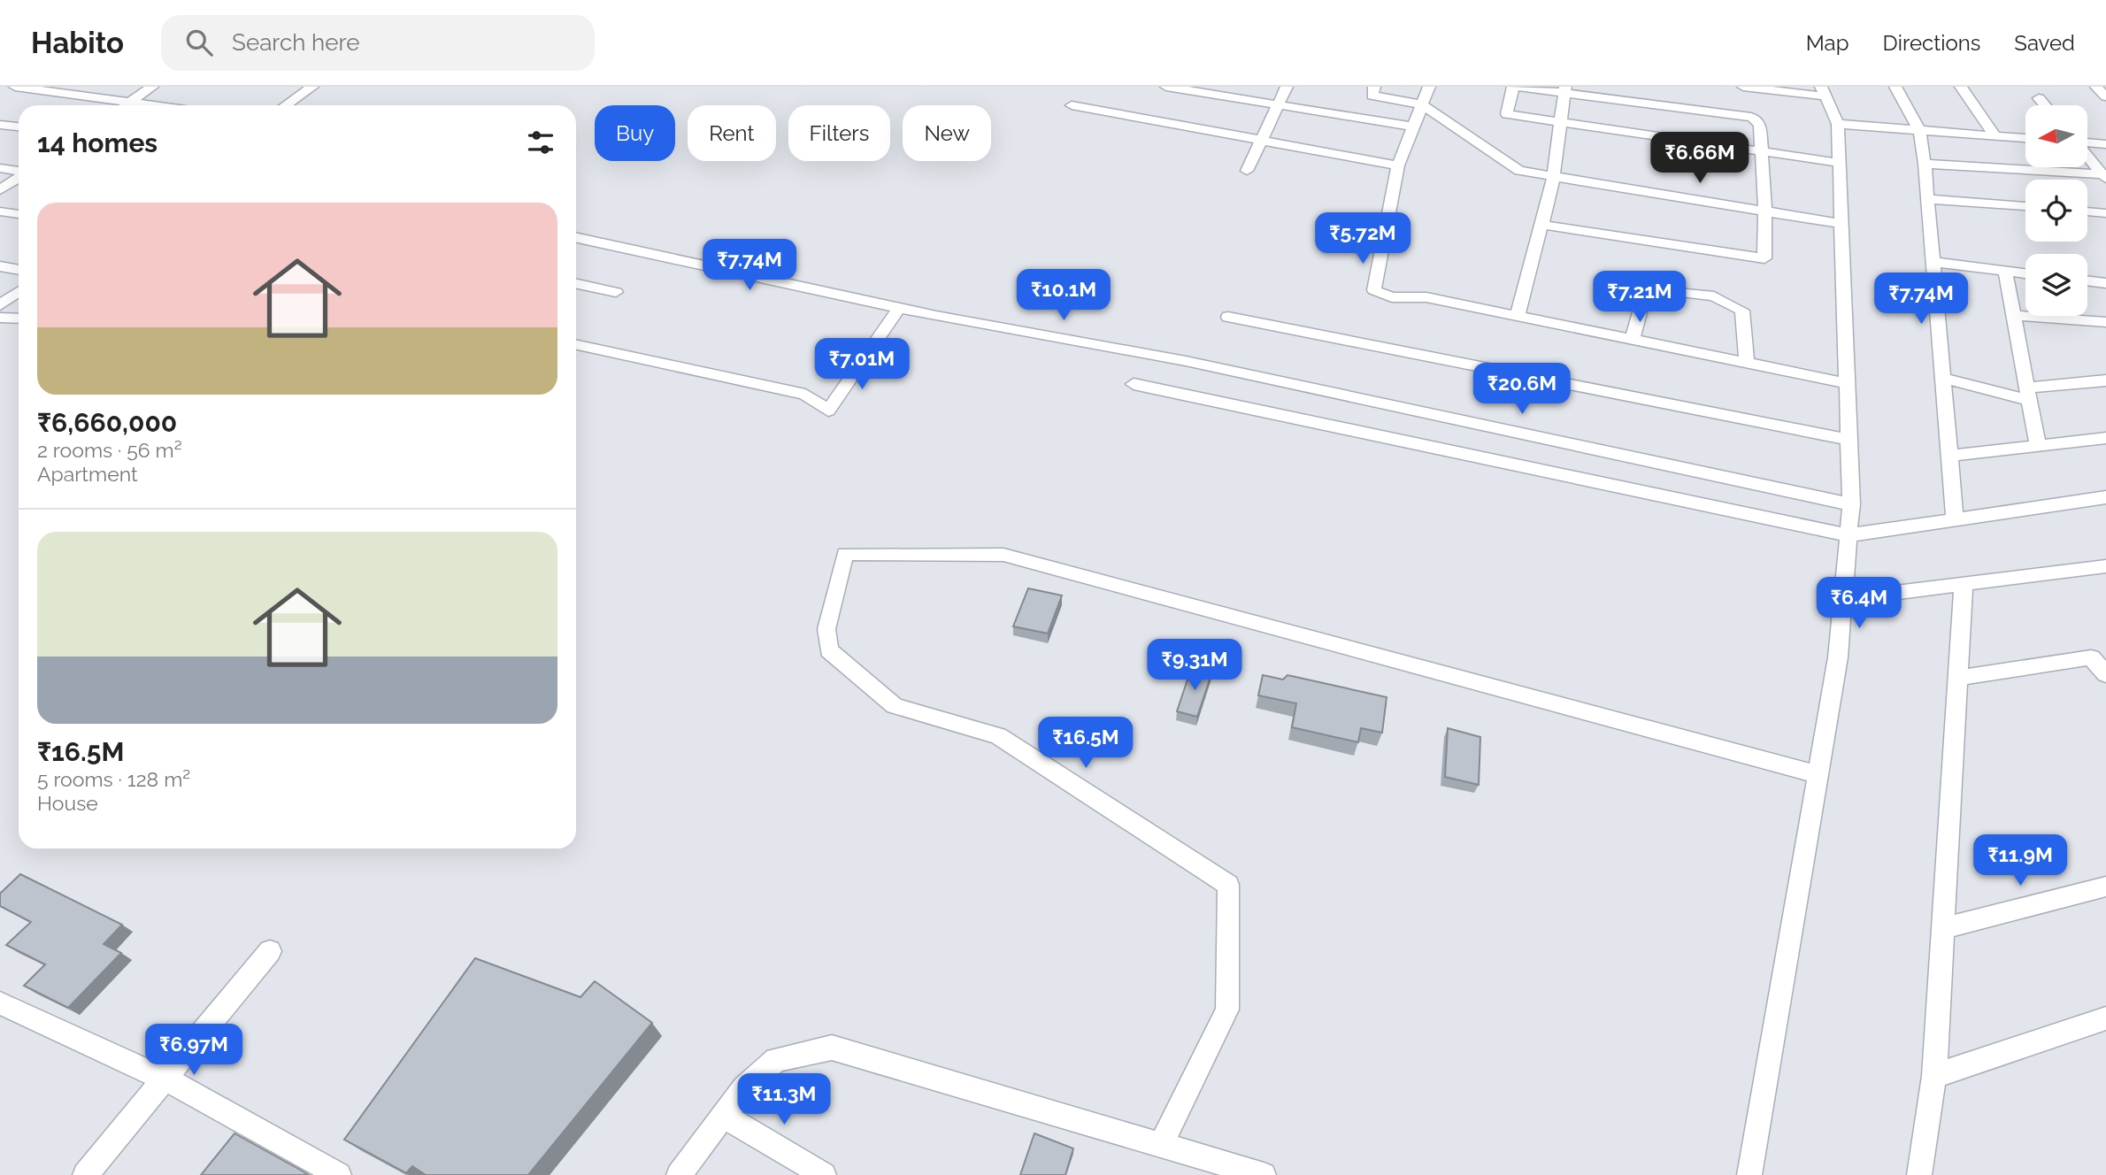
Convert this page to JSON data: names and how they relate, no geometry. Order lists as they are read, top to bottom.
{
  "north": "left",
  "page": {
    "header": "Habito",
    "search": "Search here",
    "nav": ["Map", "Directions", "Saved"],
    "chip": [
      "Buy",
      "Rent",
      "Filters",
      "New"
    ],
    "heading": "14 homes",
    "price": [
      "₹6.66M",
      "₹5.72M",
      "₹7.74M",
      "₹10.1M",
      "₹7.21M",
      "₹7.74M",
      "₹7.01M",
      "₹20.6M",
      "₹6.4M",
      "₹9.31M",
      "₹16.5M",
      "₹11.9M",
      "₹6.97M",
      "₹11.3M"
    ],
    "list": [
      {
        "name": "₹6,660,000",
        "note": "2 rooms · 56 m² · Apartment"
      },
      {
        "name": "₹16.5M",
        "note": "5 rooms · 128 m² · House"
      }
    ]
  }
}
